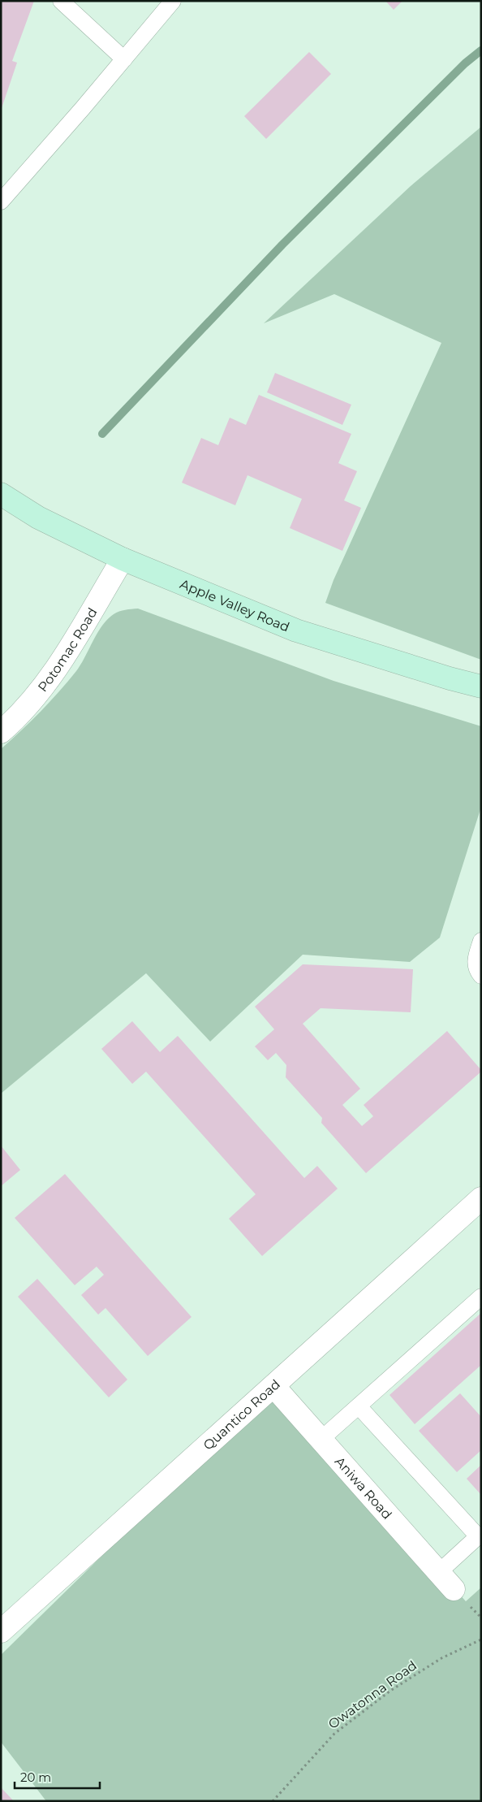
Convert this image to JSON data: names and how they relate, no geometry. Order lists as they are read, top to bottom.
{
  "streets": {
    "main road": ["Apple Valley Road"],
    "street": ["Potomac Road", "Quantico Road", "Aniwa Road"],
    "path": ["Owatonna Road"]
  },
  "crossings": [
    ["Apple Valley Road", "Potomac Road"],
    ["Quantico Road", "Aniwa Road"]
  ],
  "scale_bar": "20 m"
}
